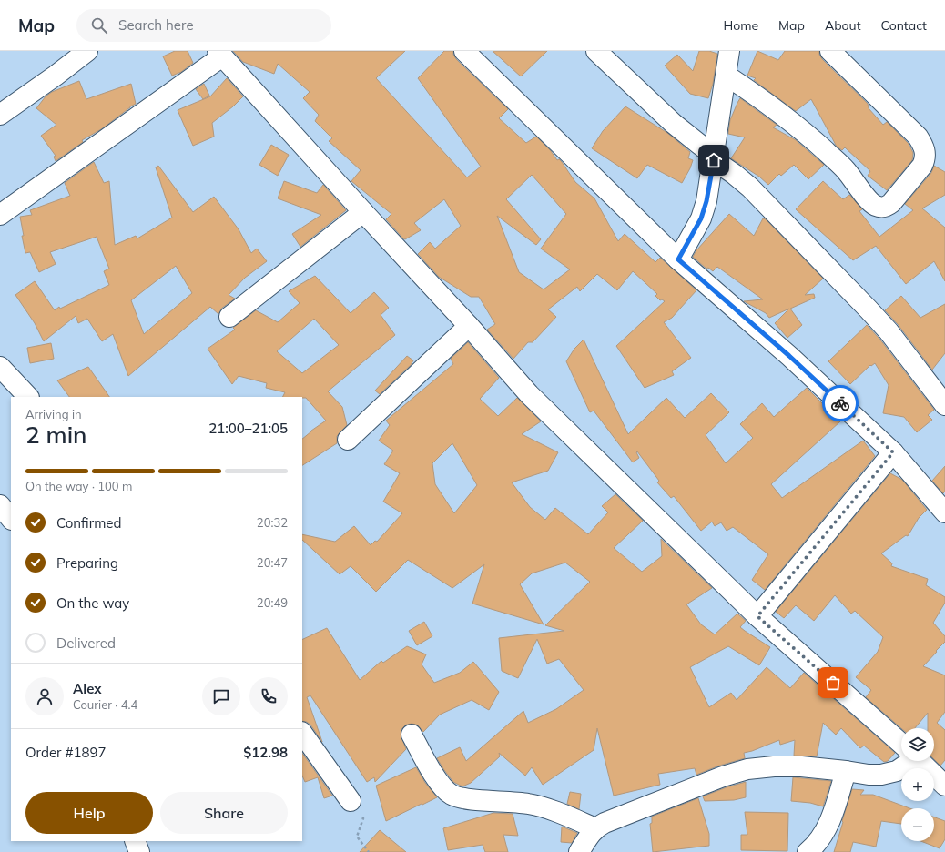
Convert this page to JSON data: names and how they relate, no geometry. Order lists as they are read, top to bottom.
{
  "page": {
    "header": "Map",
    "search": "Search here",
    "nav": [
      "Home",
      "Map",
      "About",
      "Contact"
    ],
    "heading": ["2 min", "Arriving in", "21:00–21:05"],
    "panel": [
      "Alex",
      "Courier · 4.4",
      "Order #1897",
      "$12.98"
    ],
    "bar": "On the way · 100 m",
    "list": [
      ["Confirmed", "20:32"],
      ["Preparing", "20:47"],
      ["On the way", "20:49"],
      "Delivered"
    ],
    "map_buttons": ["+", "−"],
    "buttons": ["Help", "Share"]
  }
}
